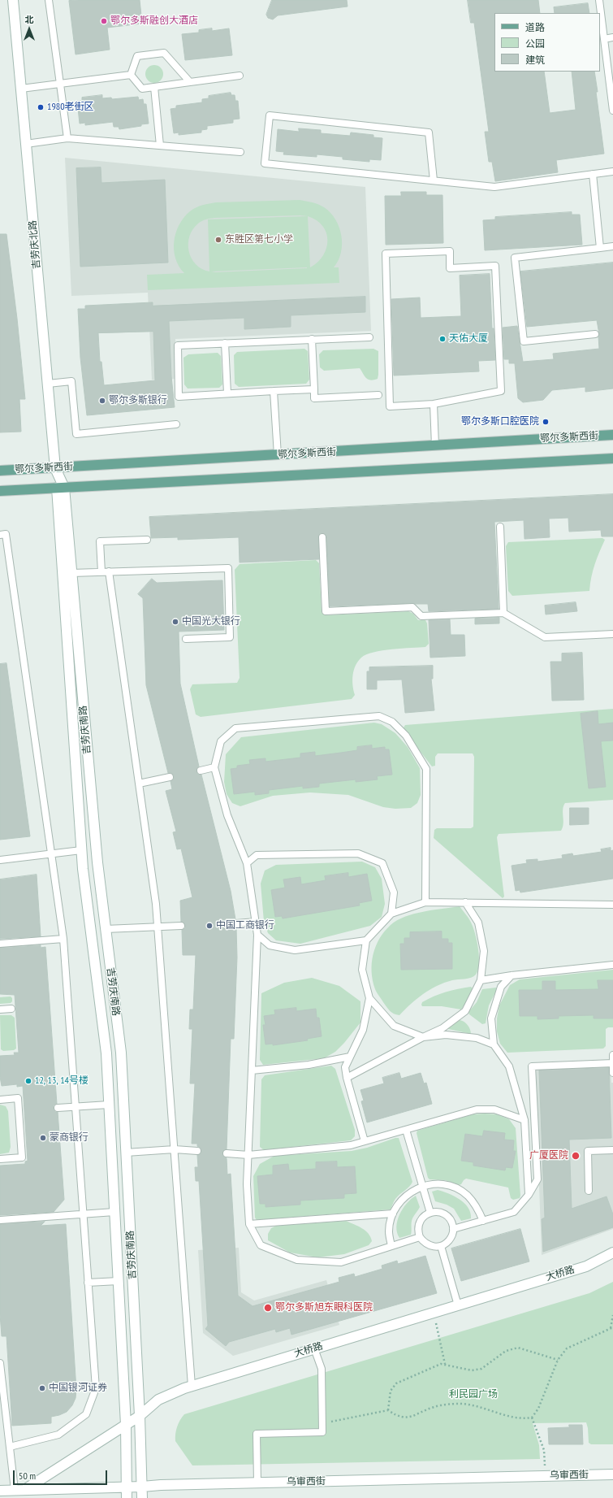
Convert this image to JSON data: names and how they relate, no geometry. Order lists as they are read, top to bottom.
{
  "streets": {
    "main road": [
      "吉劳庆北路",
      "鄂尔多斯西街",
      "吉劳庆南路",
      "大桥路",
      "乌审西街"
    ]
  },
  "crossings": [
    ["吉劳庆北路", "鄂尔多斯西街"],
    ["吉劳庆北路", "吉劳庆南路"],
    ["鄂尔多斯西街", "吉劳庆南路"],
    ["吉劳庆南路", "大桥路"],
    ["吉劳庆南路", "乌审西街"],
    ["大桥路", "乌审西街"]
  ],
  "parks": ["利民园广场"],
  "places": [
    "鄂尔多斯融创大酒店",
    "1980老街区",
    "东胜区第七小学",
    "天佑大厦",
    "鄂尔多斯银行",
    "鄂尔多斯口腔医院",
    "中国光大银行",
    "中国工商银行",
    "12, 13, 14号楼",
    "蒙商银行",
    "广厦医院",
    "鄂尔多斯旭东眼科医院",
    "中国银河证券"
  ],
  "legend": ["道路", "公园", "建筑"],
  "scale_bar": "50 m",
  "north": "top"
}
